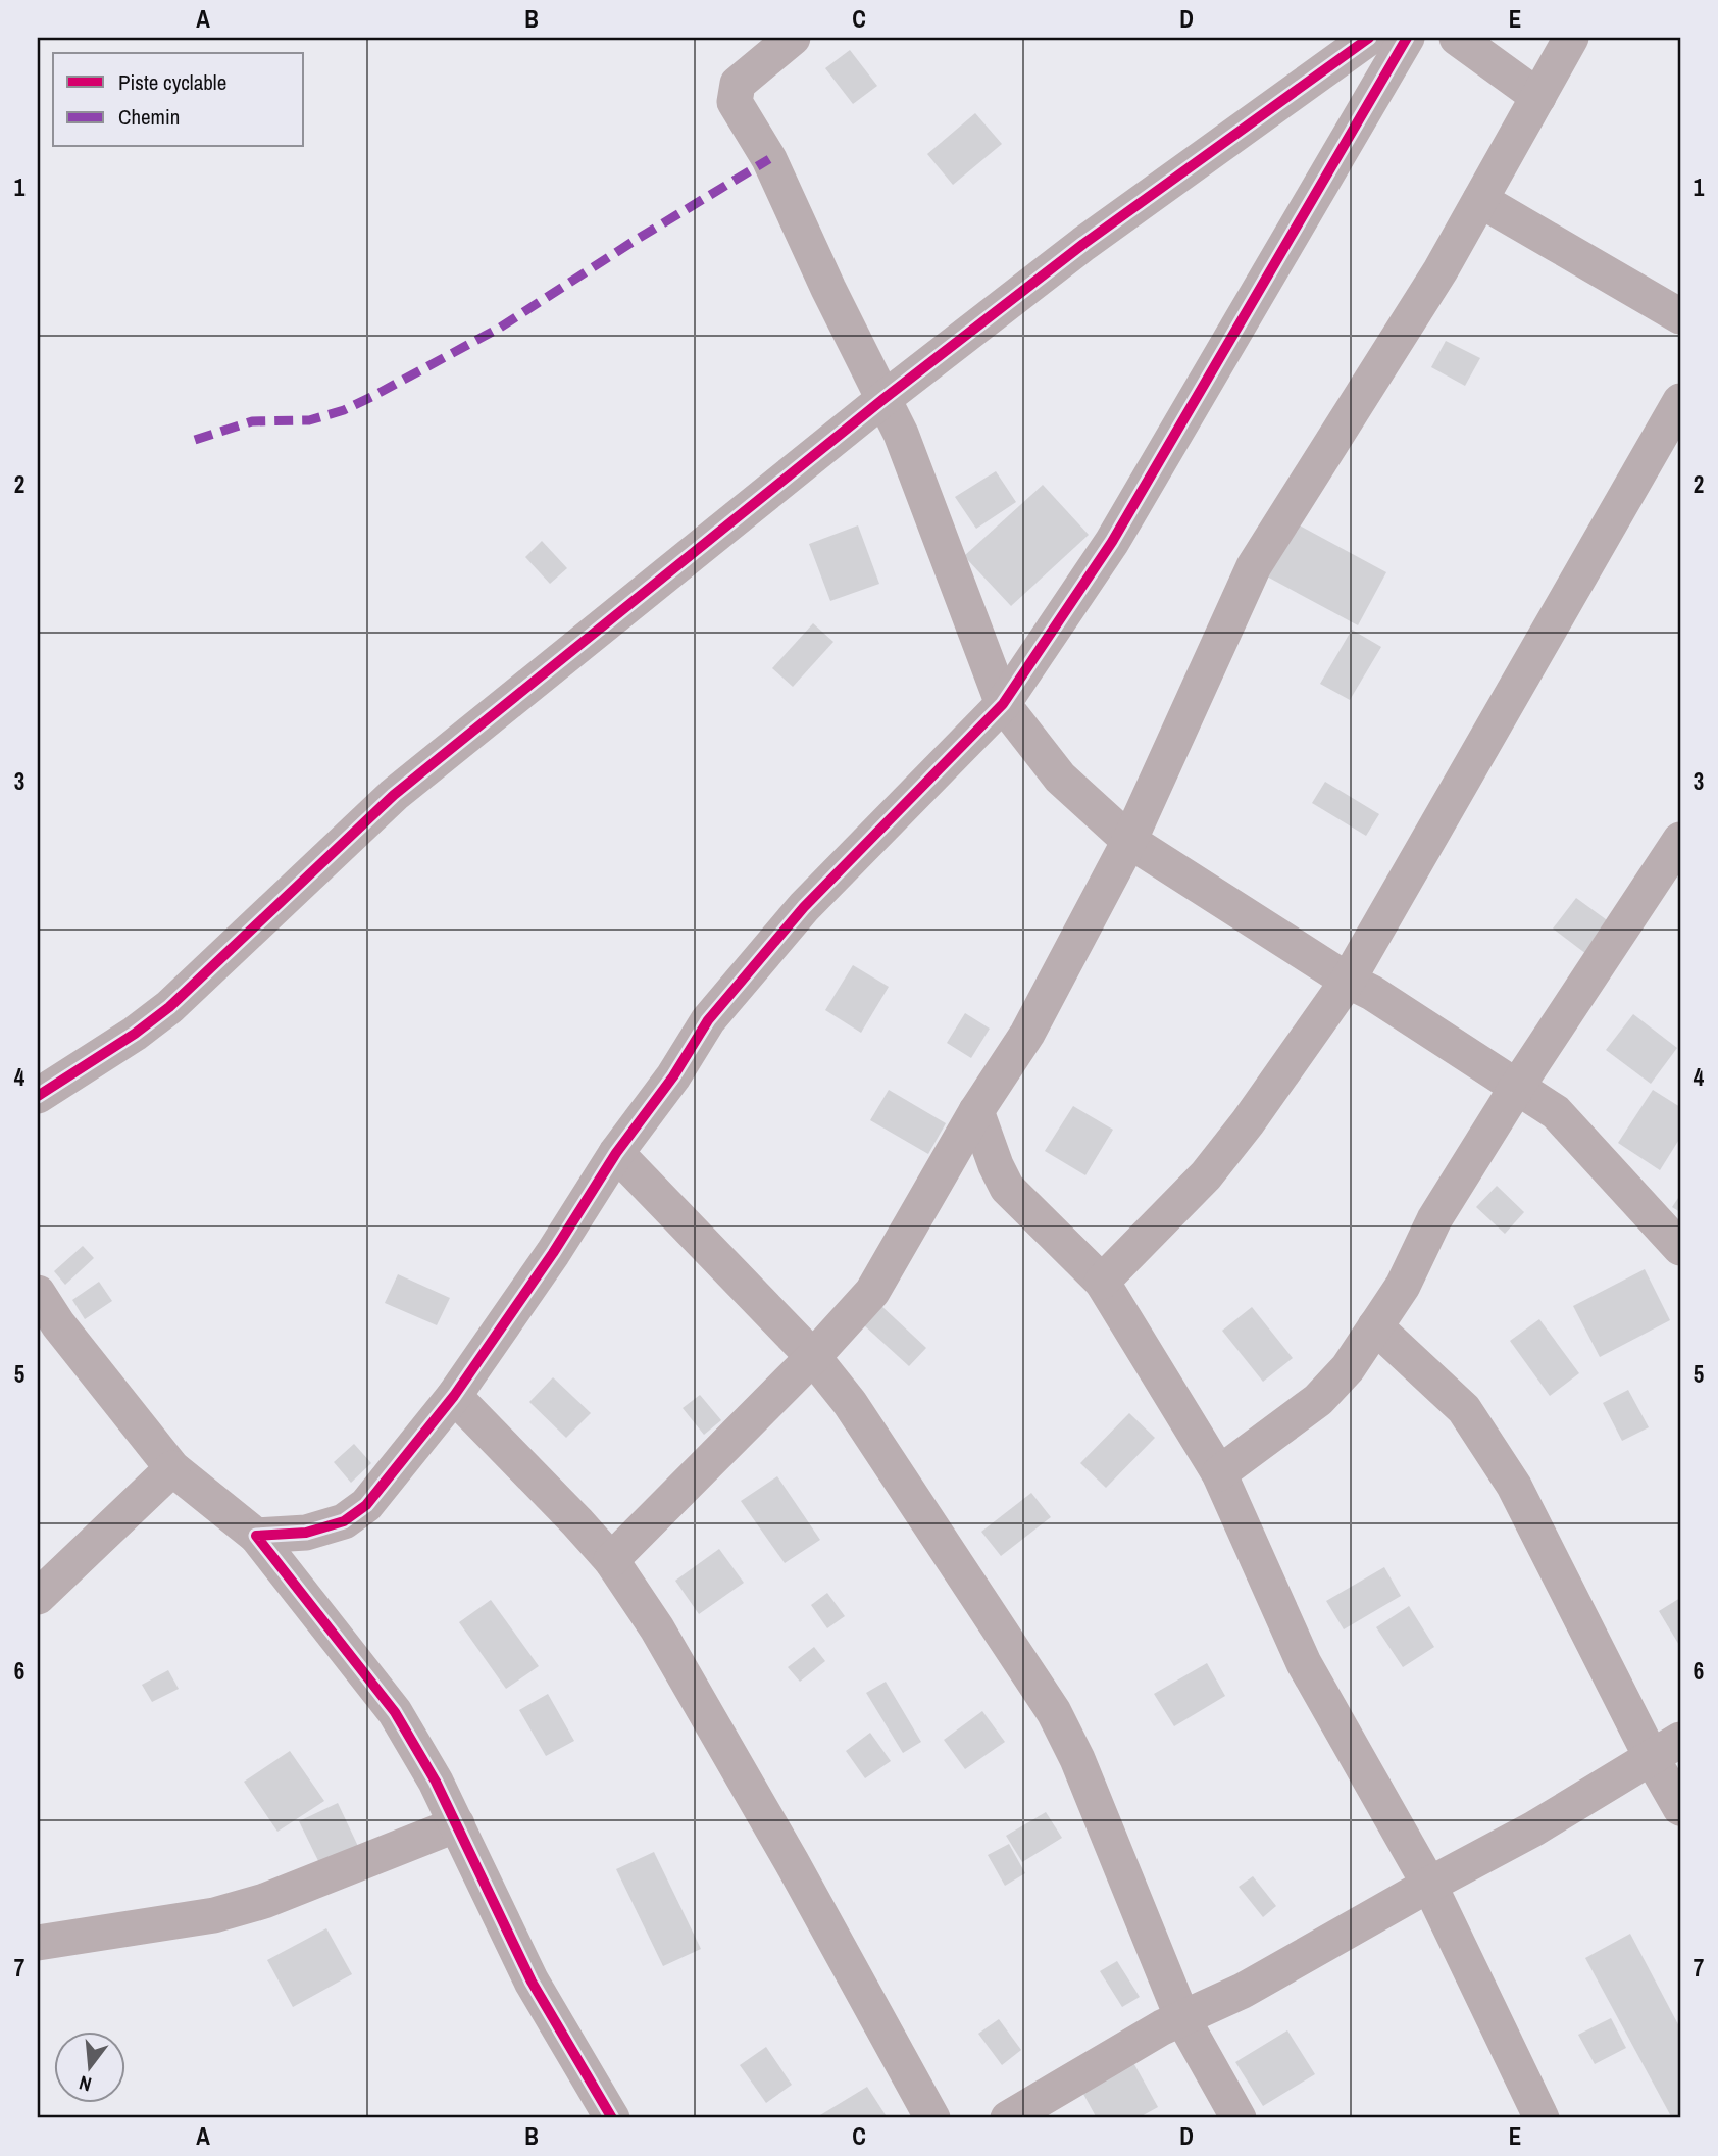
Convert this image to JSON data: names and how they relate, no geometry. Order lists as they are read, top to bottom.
{
  "legend": ["Piste cyclable", "Chemin"],
  "north": "bottom",
  "grid": {
    "columns": [
      "A",
      "B",
      "C",
      "D",
      "E"
    ],
    "rows": [
      "1",
      "2",
      "3",
      "4",
      "5",
      "6",
      "7"
    ]
  }
}
